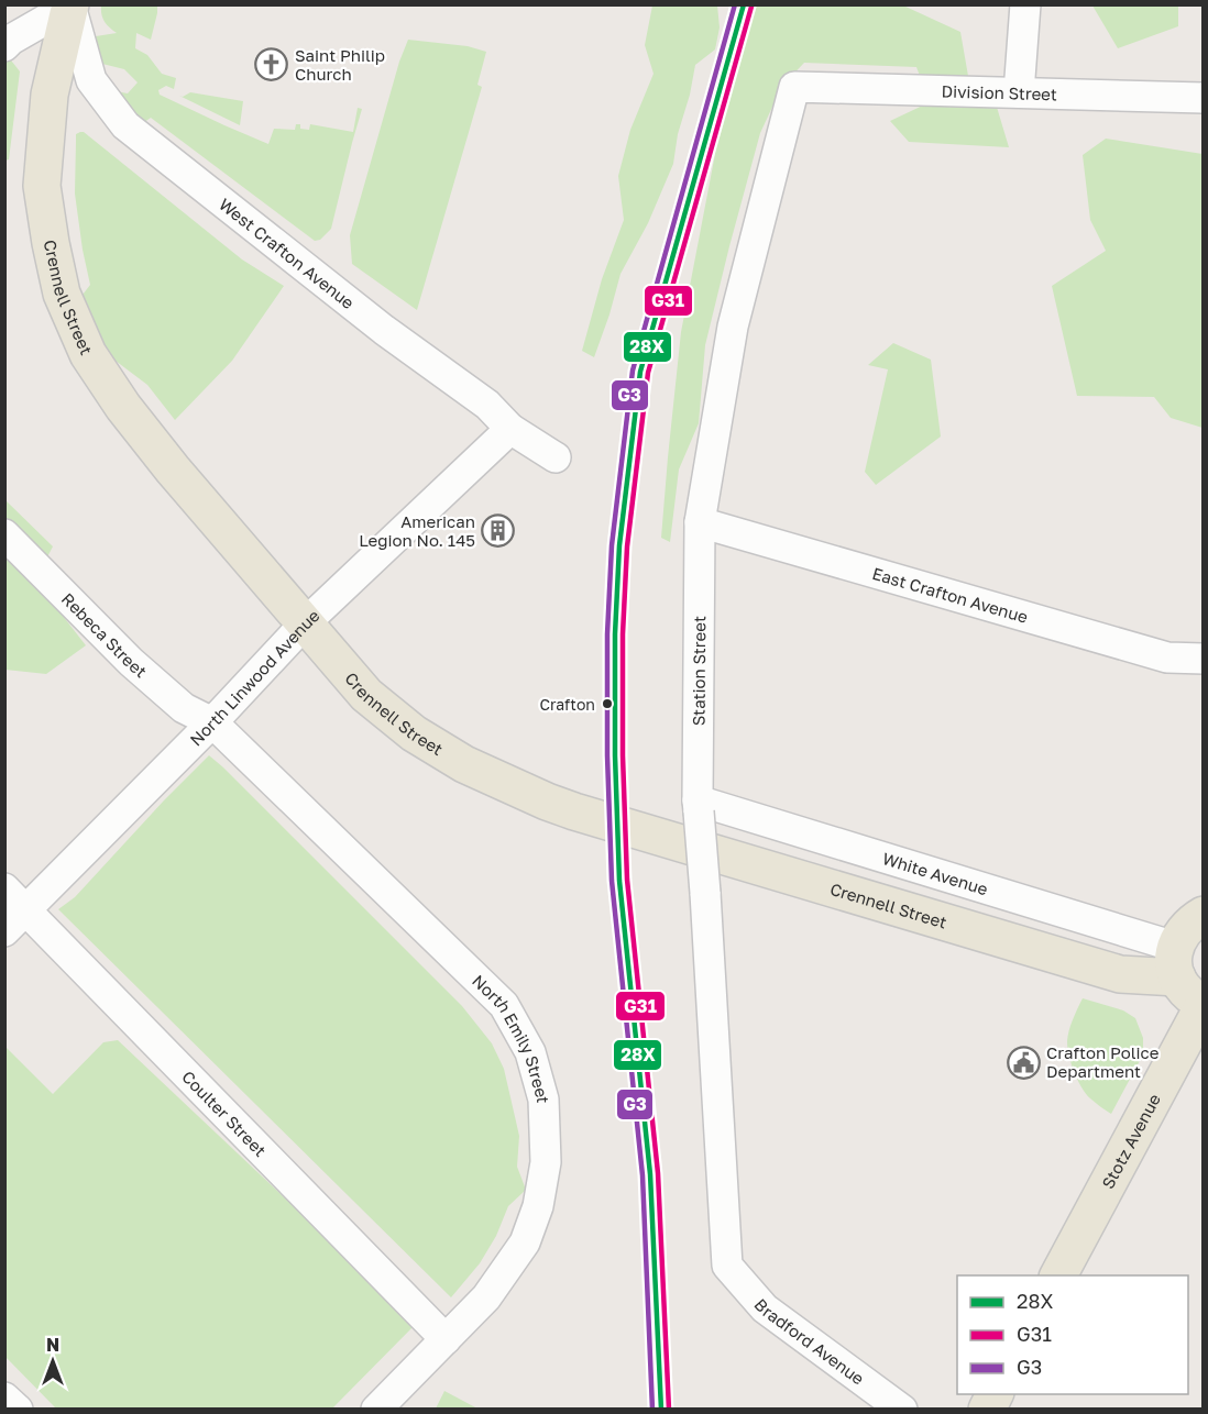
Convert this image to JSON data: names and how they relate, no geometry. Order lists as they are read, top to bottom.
{
  "streets": {
    "main road": ["Crennell Street", "Stotz Avenue"],
    "street": [
      "Division Street",
      "West Crafton Avenue",
      "East Crafton Avenue",
      "Rebeca Street",
      "Station Street",
      "North Linwood Avenue",
      "White Avenue",
      "North Emily Street",
      "Coulter Street",
      "Bradford Avenue"
    ]
  },
  "crossings": [
    ["Division Street", "Station Street"],
    ["West Crafton Avenue", "Crennell Street"],
    ["West Crafton Avenue", "North Linwood Avenue"],
    ["Crennell Street", "North Linwood Avenue"],
    ["Crennell Street", "White Avenue"],
    ["East Crafton Avenue", "Station Street"],
    ["Rebeca Street", "North Linwood Avenue"],
    ["Rebeca Street", "North Emily Street"],
    ["Station Street", "White Avenue"],
    ["Station Street", "Bradford Avenue"],
    ["North Linwood Avenue", "North Emily Street"],
    ["North Linwood Avenue", "Coulter Street"],
    ["North Emily Street", "Coulter Street"]
  ],
  "places": {
    "church": ["Saint Philip Church"],
    "building": ["American Legion No. 145"],
    "other": ["Crafton"],
    "public building": ["Crafton Police Department"]
  },
  "lines": ["transit line 28X", "transit line G3", "transit line G31"],
  "legend": ["28X", "G31", "G3"],
  "north": "top"
}
